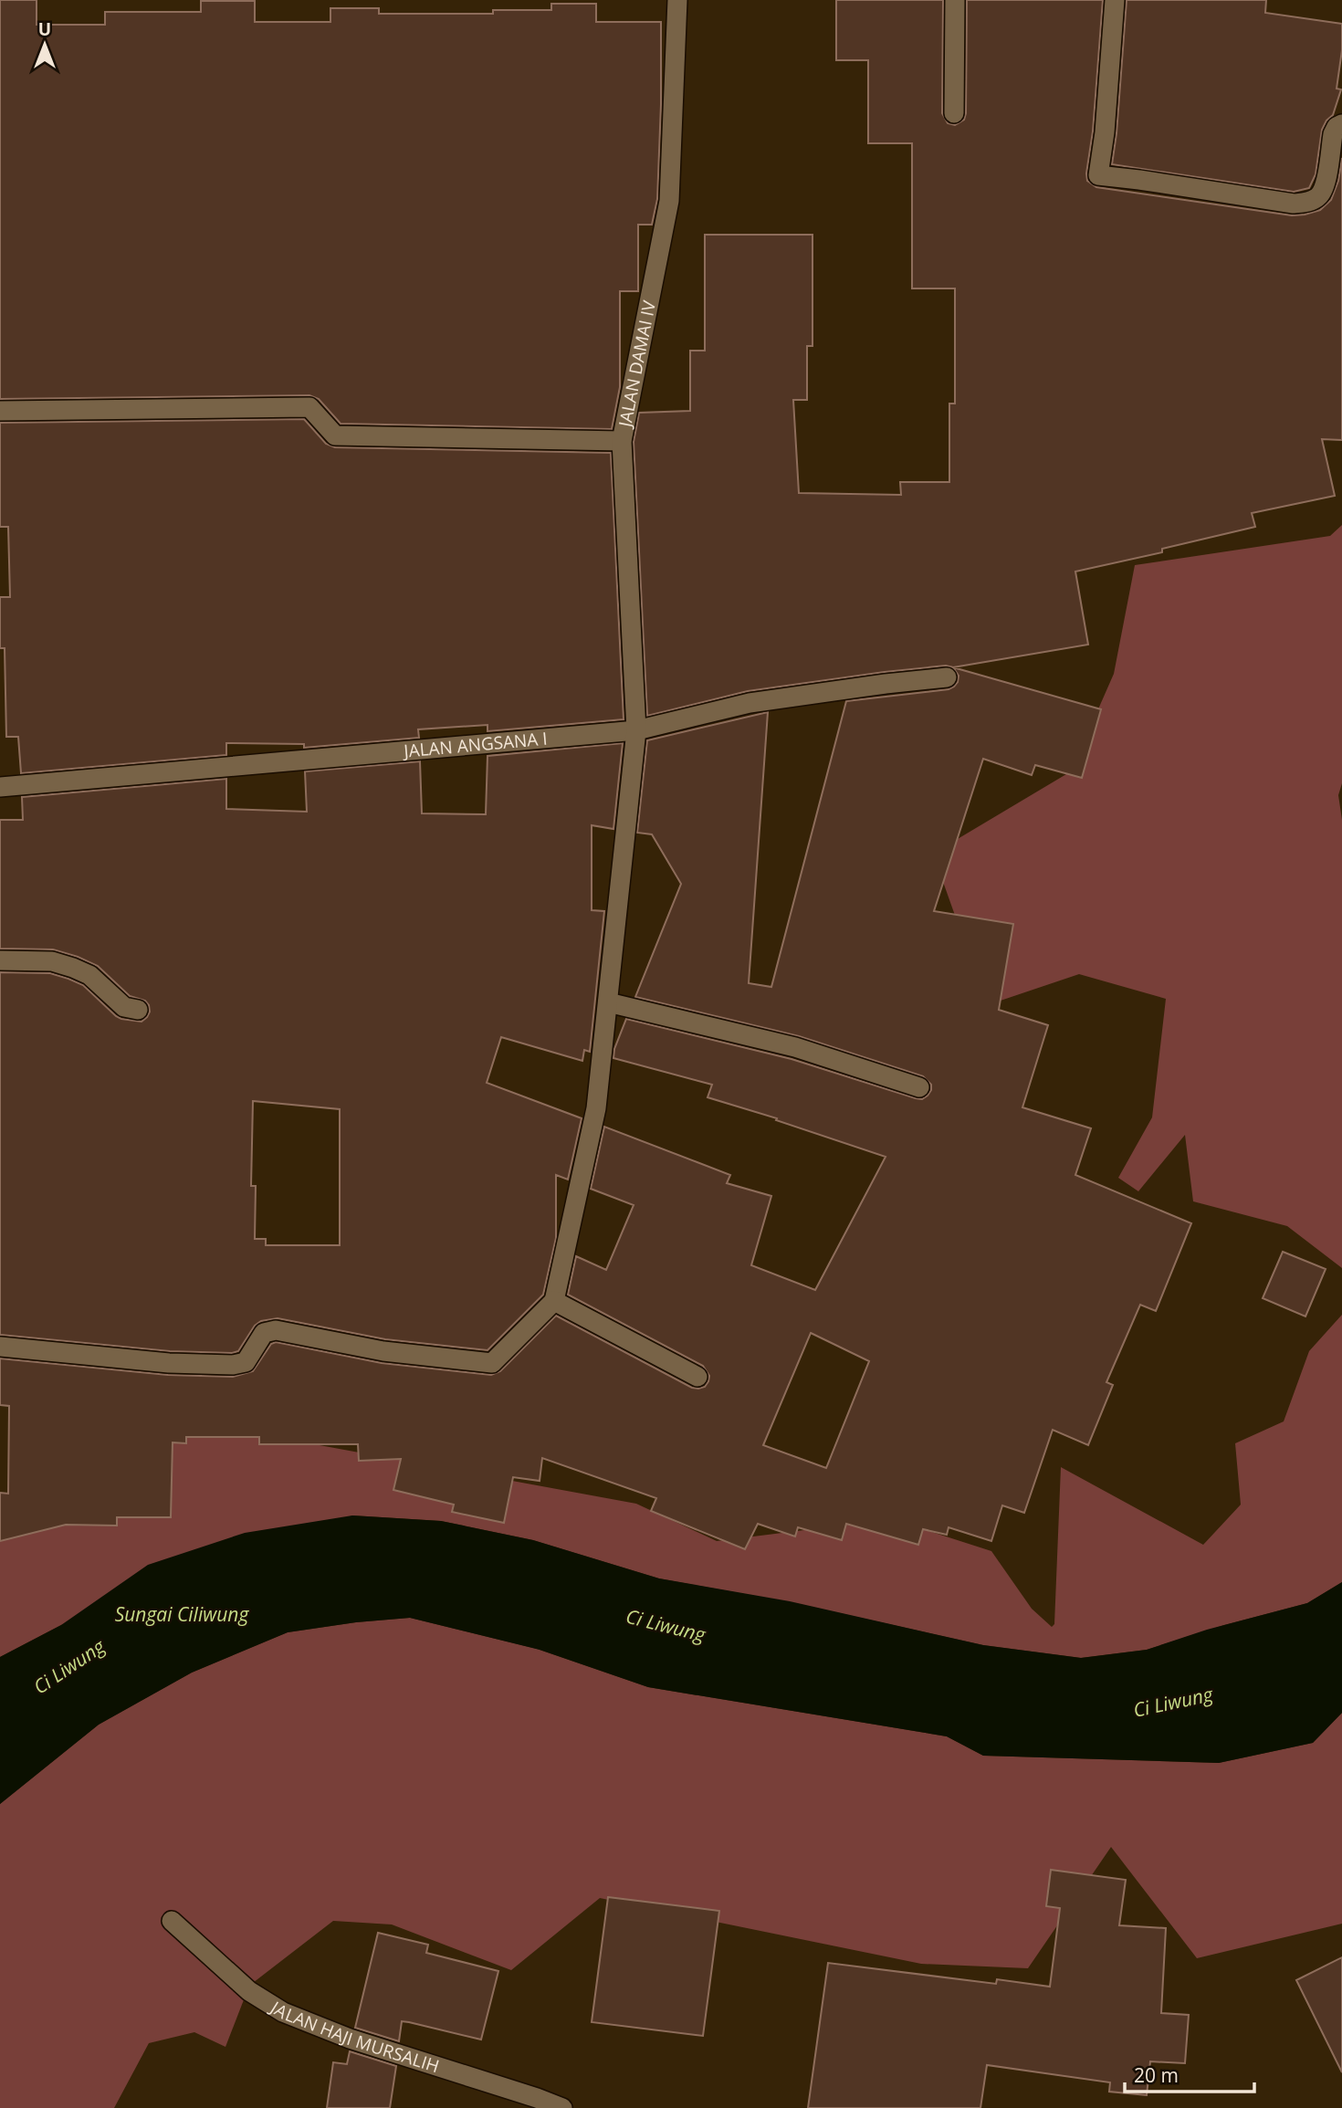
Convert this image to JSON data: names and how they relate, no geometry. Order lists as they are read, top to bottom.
{
  "streets": {
    "street": ["JALAN DAMAI IV", "JALAN ANGSANA I", "JALAN HAJI MURSALIH"]
  },
  "crossings": [
    ["JALAN DAMAI IV", "JALAN ANGSANA I"]
  ],
  "water": ["Sungai Ciliwung", "Ci Liwung"],
  "scale_bar": "20 m",
  "north": "top"
}
